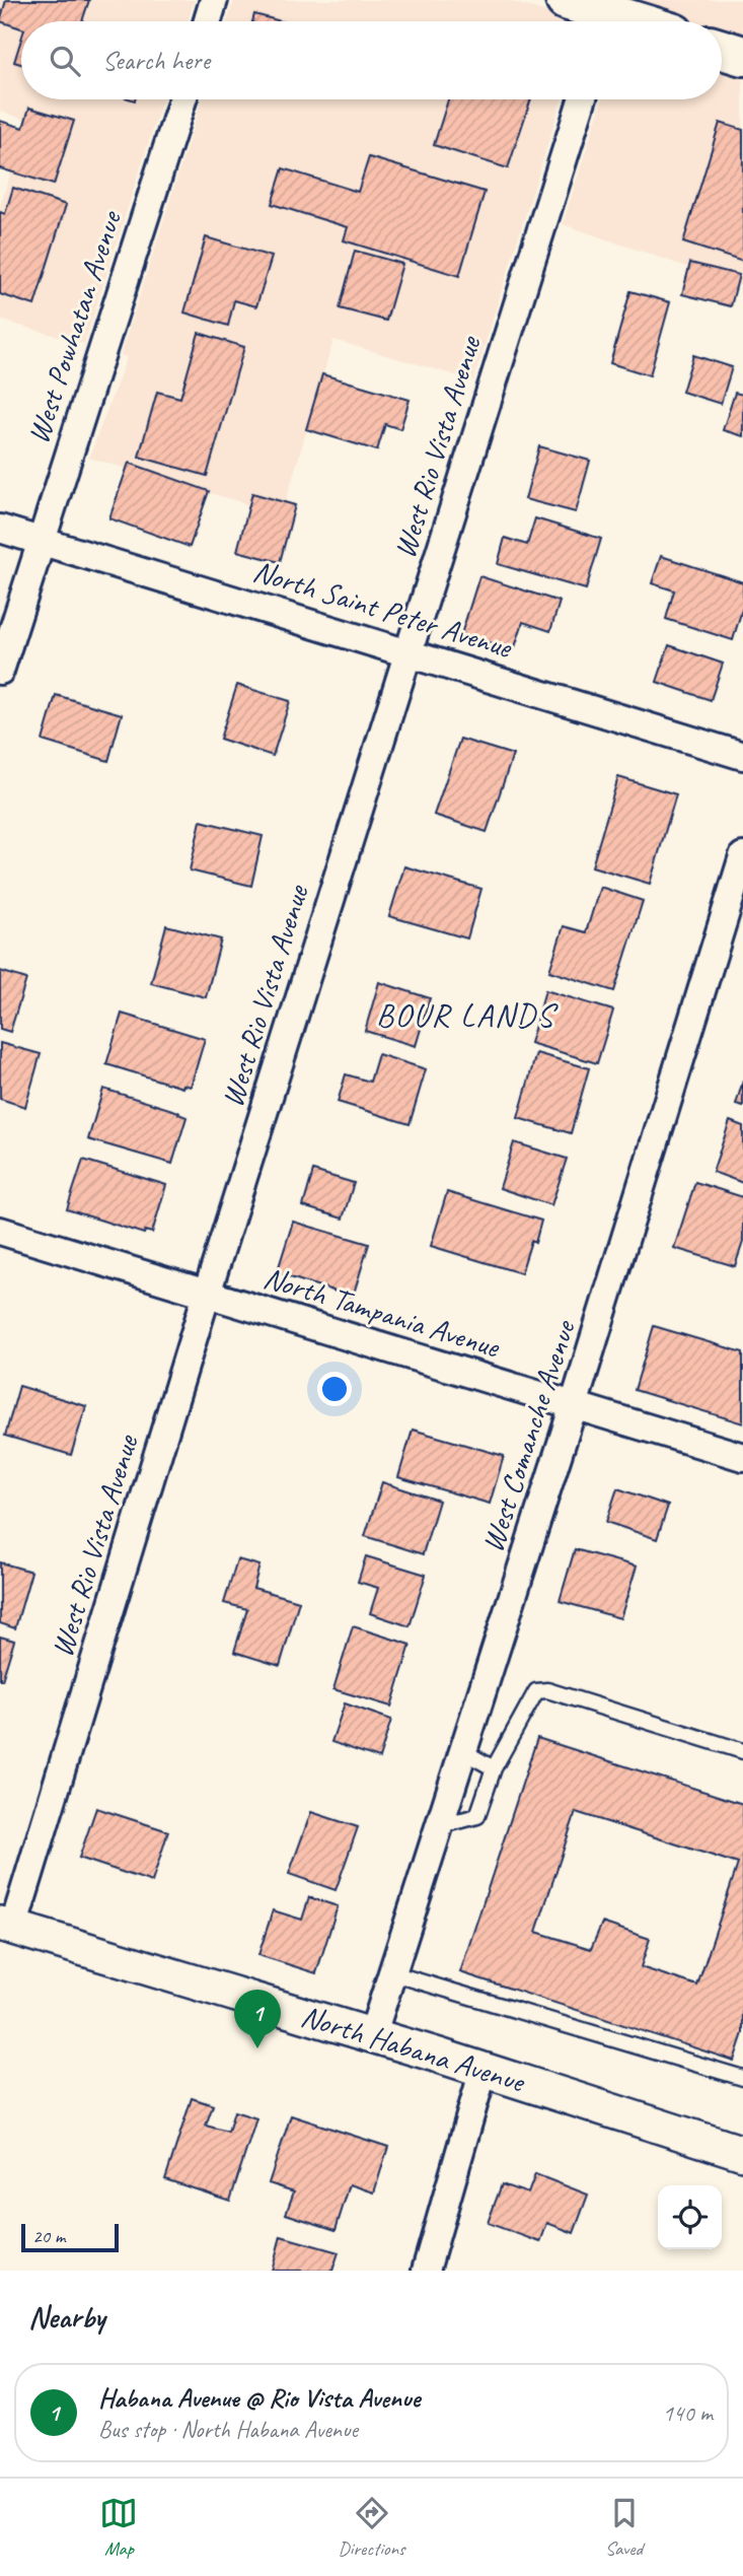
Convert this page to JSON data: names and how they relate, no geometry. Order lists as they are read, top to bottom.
{
  "streets": {
    "street": [
      "West Powhatan Avenue",
      "West Rio Vista Avenue",
      "North Saint Peter Avenue",
      "North Tampania Avenue",
      "West Comanche Avenue",
      "North Habana Avenue"
    ]
  },
  "crossings": [
    ["West Powhatan Avenue", "North Saint Peter Avenue"],
    ["West Rio Vista Avenue", "North Saint Peter Avenue"],
    ["West Rio Vista Avenue", "North Tampania Avenue"],
    ["West Rio Vista Avenue", "North Habana Avenue"],
    ["North Tampania Avenue", "West Comanche Avenue"],
    ["West Comanche Avenue", "North Habana Avenue"]
  ],
  "districts": ["BOUR LANDS"],
  "scale_bar": "20 m",
  "page": {
    "search": "Search here",
    "pins": "1",
    "scale": "20 m",
    "heading": "Nearby",
    "list": [
      {
        "mark": "1",
        "name": "Habana Avenue @ Rio Vista Avenue",
        "note": "Bus stop · North Habana Avenue",
        "value": "140 m"
      }
    ],
    "nav": ["Map", "Directions", "Saved"]
  }
}
